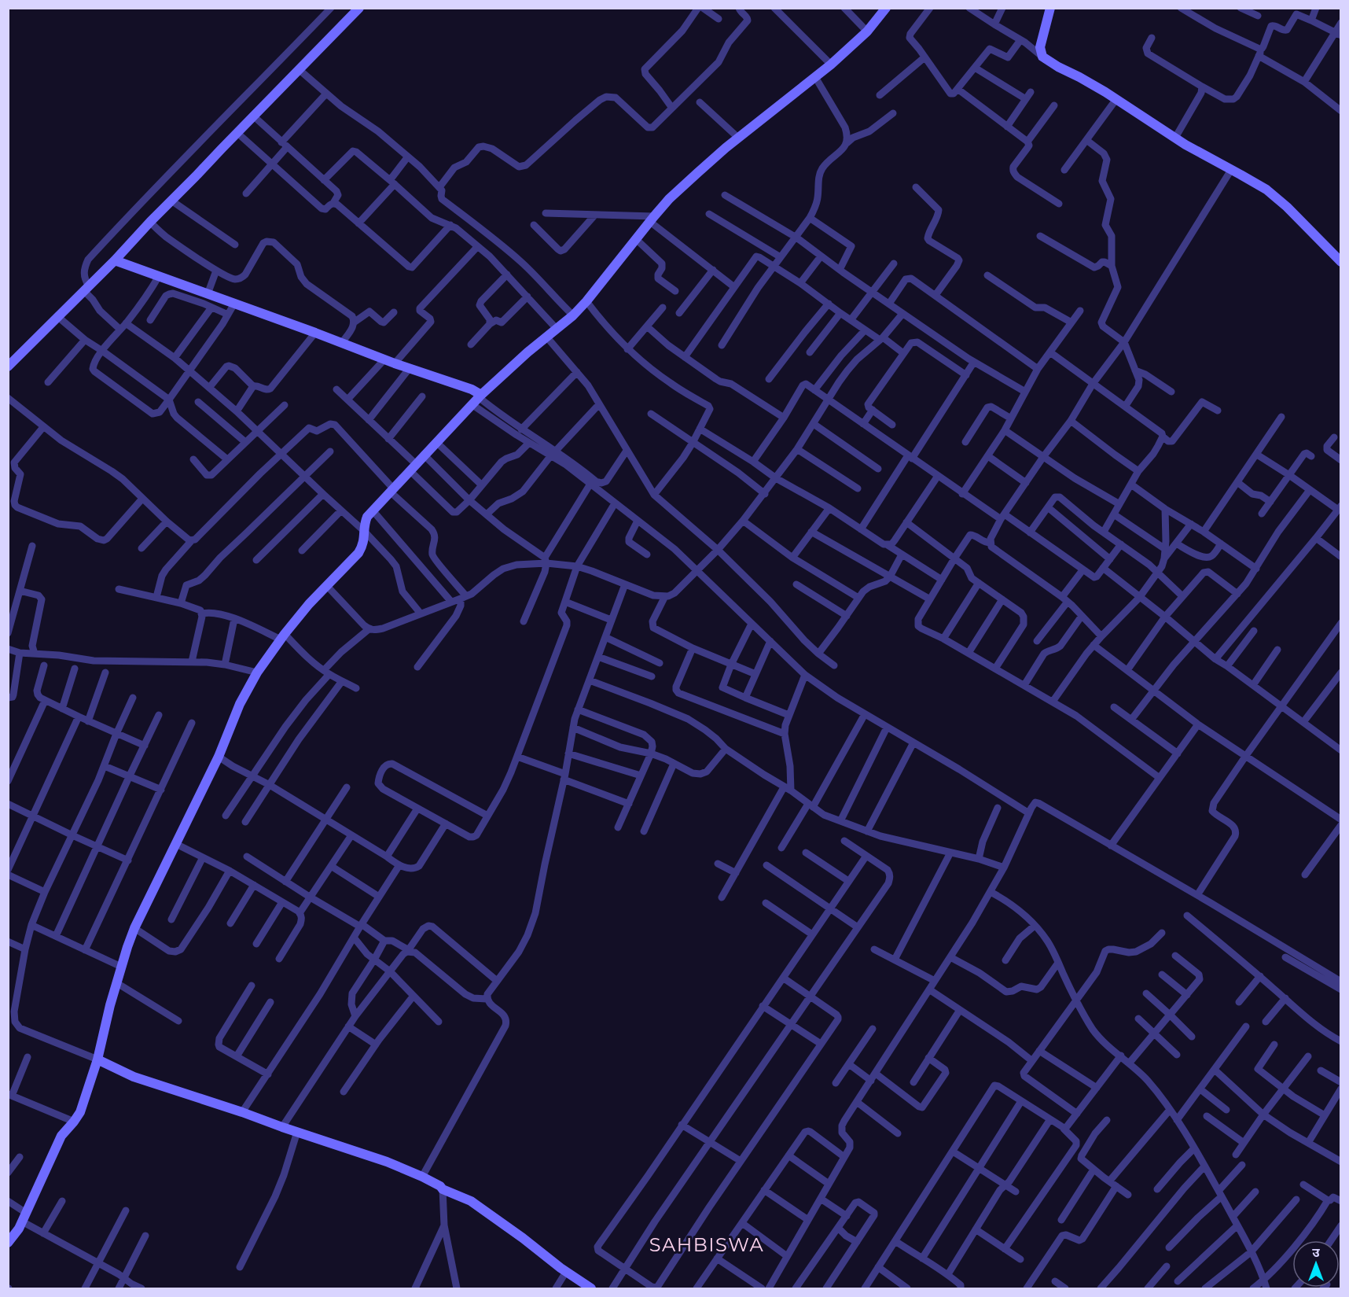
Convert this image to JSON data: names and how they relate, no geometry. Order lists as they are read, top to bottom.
{
  "districts": ["SAHBISWA"],
  "north": "top"
}
